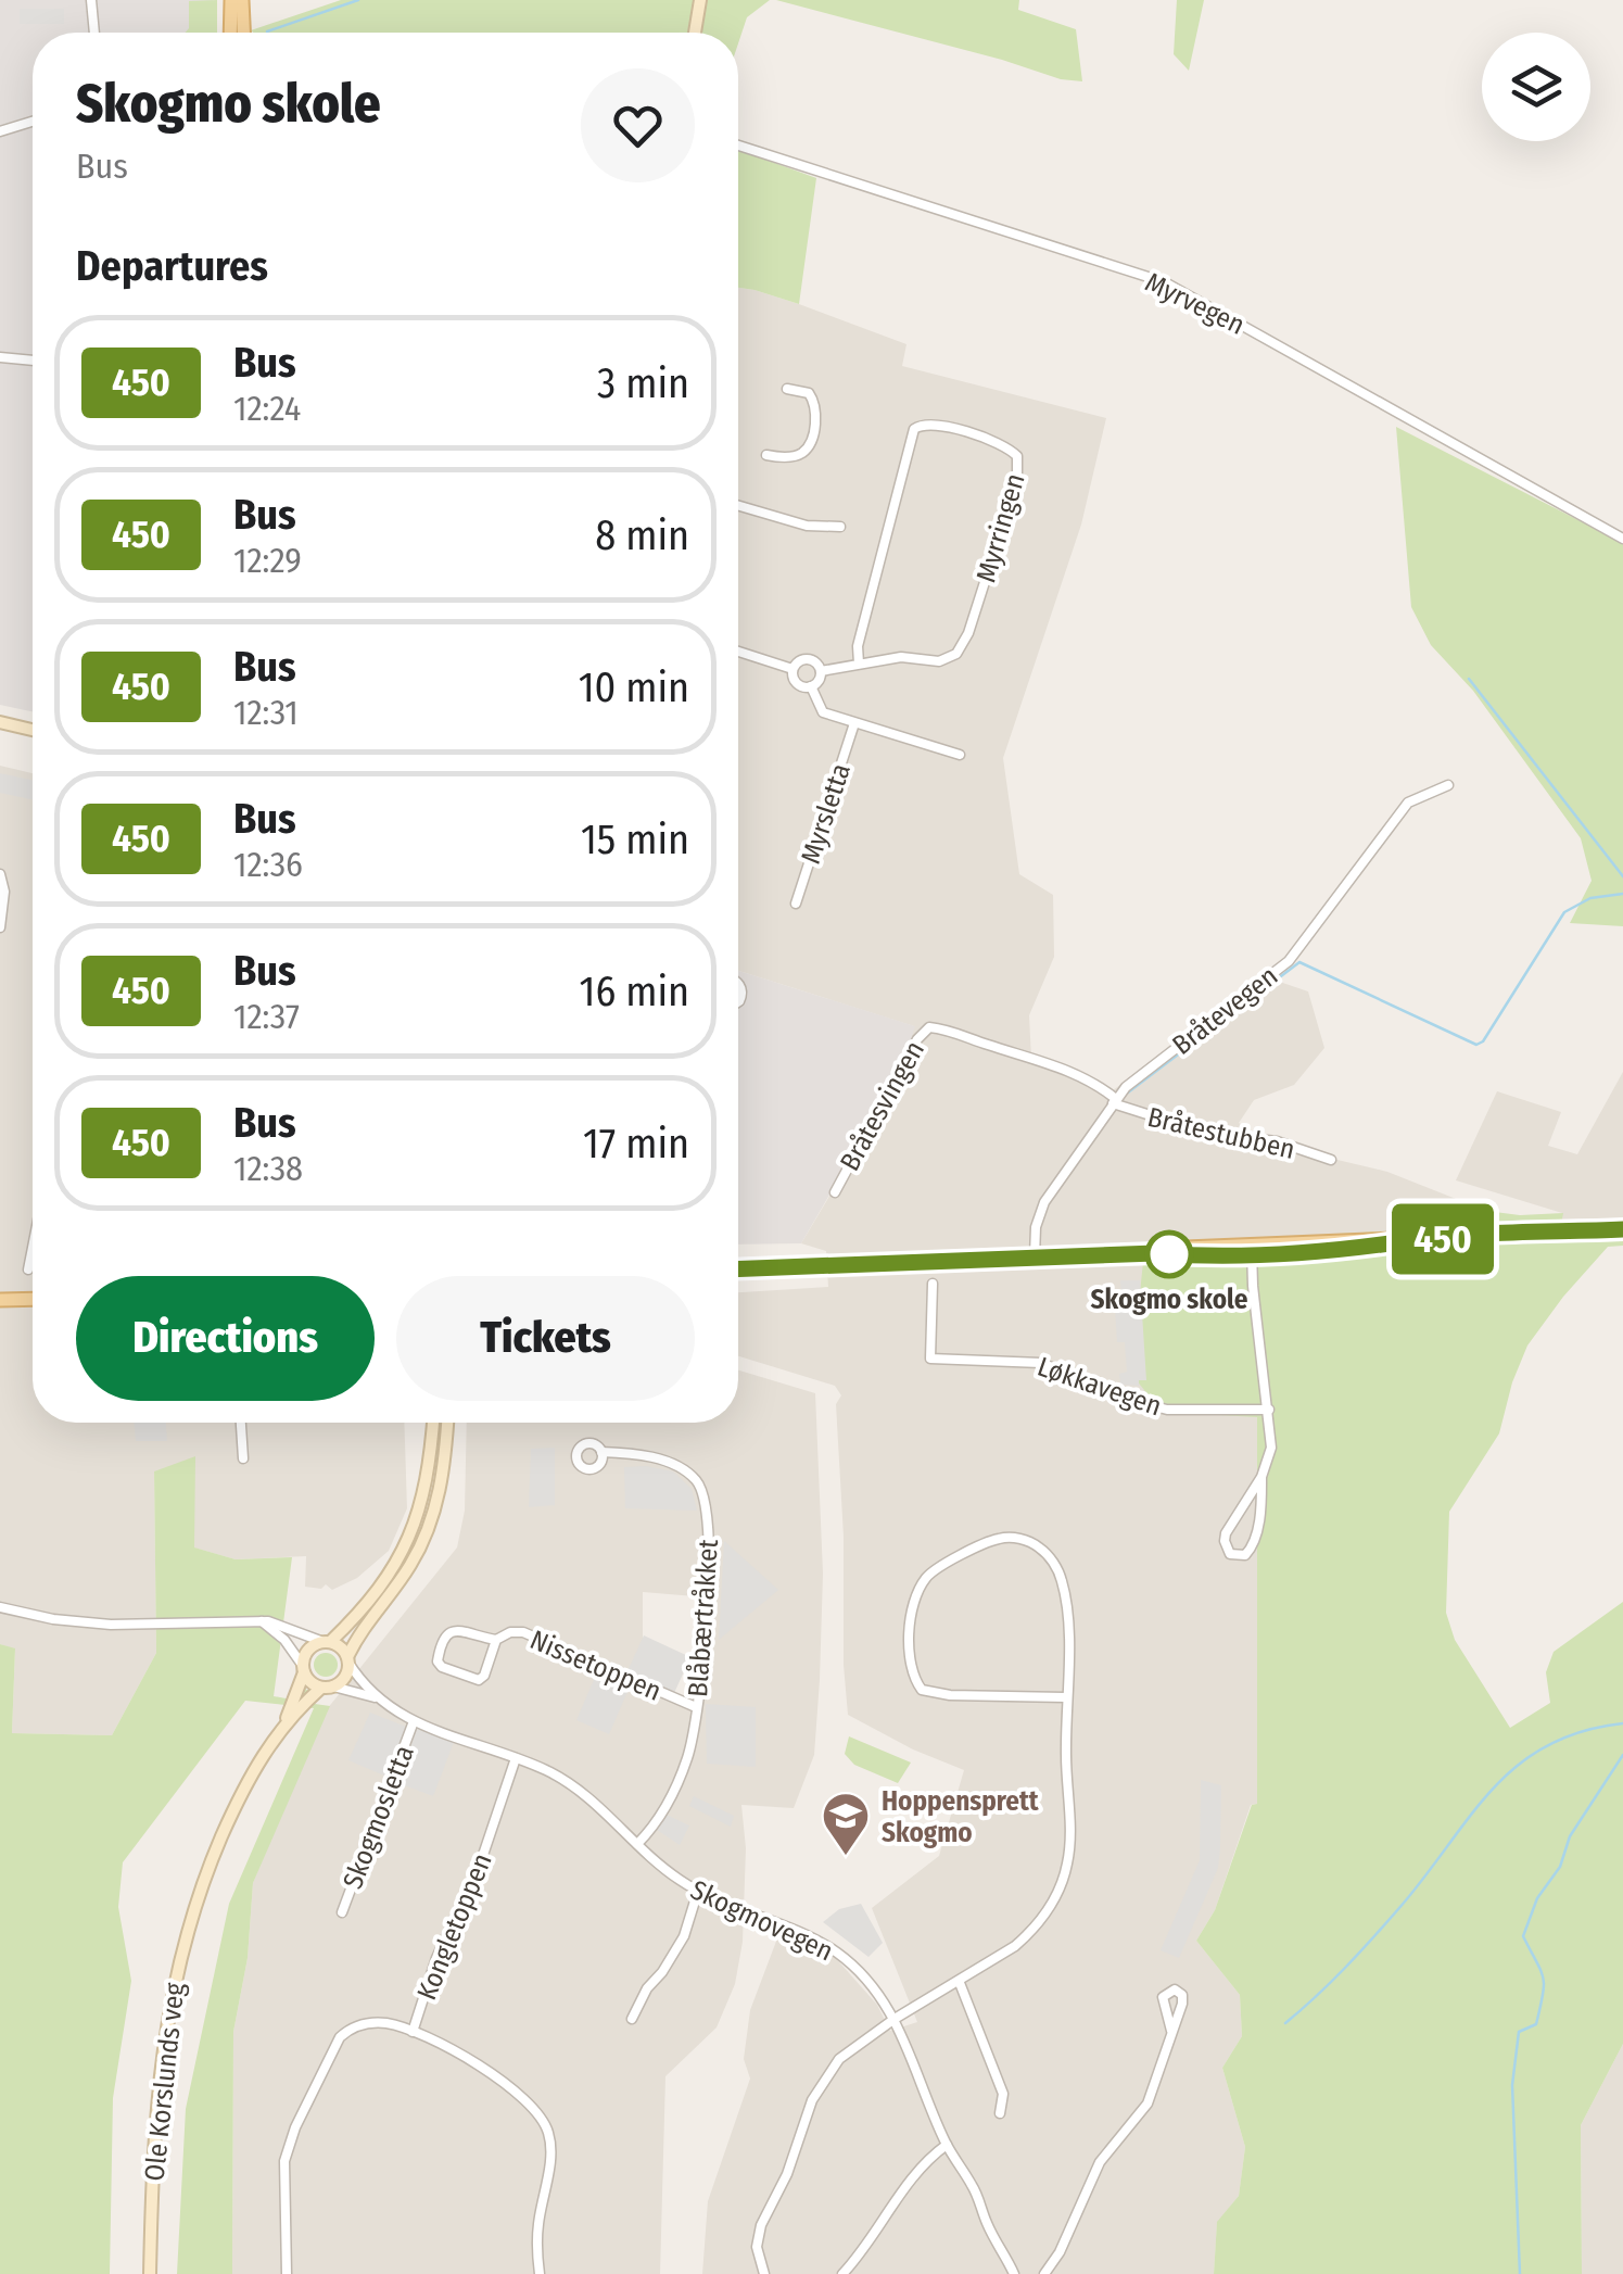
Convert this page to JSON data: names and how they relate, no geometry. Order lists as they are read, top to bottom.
{
  "streets": {
    "street": [
      "Myrvegen",
      "Myrringen",
      "Myrsletta",
      "Bråtevegen",
      "Bråtesvingen",
      "Bråtestubben",
      "Løkkavegen",
      "Blåbærtråkket",
      "Nissetoppen",
      "Skogmosletta",
      "Skogmovegen",
      "Kongletoppen",
      "Ole Korslunds veg"
    ]
  },
  "crossings": [
    ["Bråtevegen", "Bråtesvingen"],
    ["Bråtevegen", "Bråtestubben"],
    ["Bråtesvingen", "Bråtestubben"],
    ["Blåbærtråkket", "Nissetoppen"],
    ["Blåbærtråkket", "Skogmovegen"],
    ["Skogmosletta", "Skogmovegen"],
    ["Skogmovegen", "Kongletoppen"],
    ["Skogmovegen", "Ole Korslunds veg"]
  ],
  "places": {
    "other": ["Skogmo skole"],
    "school or university": ["Hoppensprett Skogmo"]
  },
  "lines": ["bus line 450"],
  "page": {
    "on_map": "450",
    "heading": [
      ["Skogmo skole", "Bus"],
      "Departures"
    ],
    "list": [
      {
        "mark": "450",
        "name": "Bus",
        "note": "12:24",
        "value": "3 min"
      },
      {
        "mark": "450",
        "name": "Bus",
        "note": "12:29",
        "value": "8 min"
      },
      {
        "mark": "450",
        "name": "Bus",
        "note": "12:31",
        "value": "10 min"
      },
      {
        "mark": "450",
        "name": "Bus",
        "note": "12:36",
        "value": "15 min"
      },
      {
        "mark": "450",
        "name": "Bus",
        "note": "12:37",
        "value": "16 min"
      },
      {
        "mark": "450",
        "name": "Bus",
        "note": "12:38",
        "value": "17 min"
      }
    ],
    "buttons": ["Directions", "Tickets"]
  }
}
